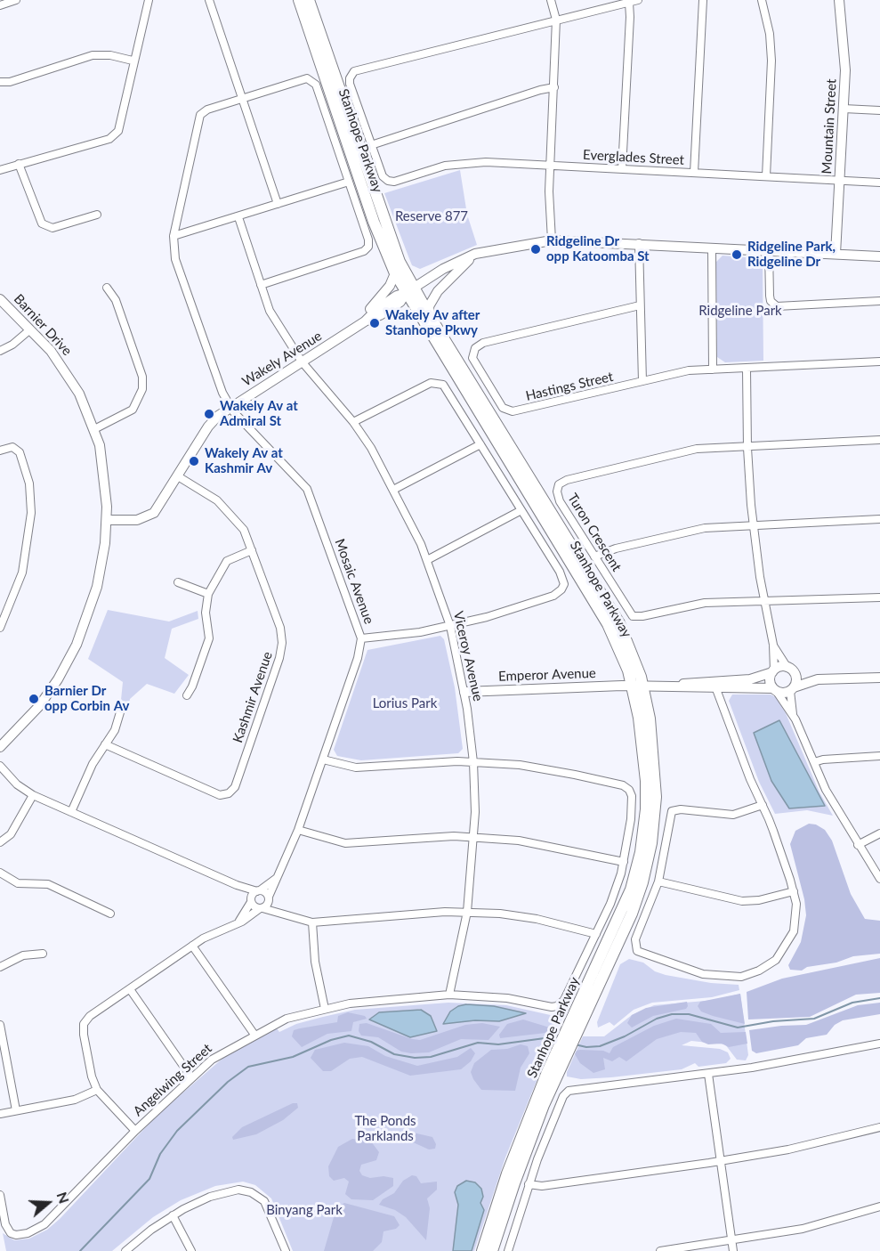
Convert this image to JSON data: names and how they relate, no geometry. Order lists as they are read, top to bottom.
{
  "streets": {
    "main road": ["Stanhope Parkway"],
    "street": [
      "Mountain Street",
      "Everglades Street",
      "Barnier Drive",
      "Wakely Avenue",
      "Hastings Street",
      "Turon Crescent",
      "Mosaic Avenue",
      "Viceroy Avenue",
      "Emperor Avenue",
      "Kashmir Avenue",
      "Angelwing Street"
    ]
  },
  "crossings": [
    ["Mountain Street", "Everglades Street"],
    ["Mountain Street", "Wakely Avenue"],
    ["Stanhope Parkway", "Wakely Avenue"],
    ["Stanhope Parkway", "Emperor Avenue"],
    ["Barnier Drive", "Wakely Avenue"],
    ["Wakely Avenue", "Mosaic Avenue"],
    ["Wakely Avenue", "Viceroy Avenue"],
    ["Wakely Avenue", "Kashmir Avenue"],
    ["Viceroy Avenue", "Emperor Avenue"],
    ["Viceroy Avenue", "Angelwing Street"]
  ],
  "parks": [
    "Reserve 877",
    "Ridgeline Park",
    "Lorius Park",
    "The Ponds Parklands",
    "Binyang Park"
  ],
  "places": [
    "Ridgeline Dr opp Katoomba St",
    "Ridgeline Park, Ridgeline Dr",
    "Wakely Av after Stanhope Pkwy",
    "Wakely Av at Admiral St",
    "Wakely Av at Kashmir Av",
    "Barnier Dr opp Corbin Av"
  ],
  "north": "right"
}
